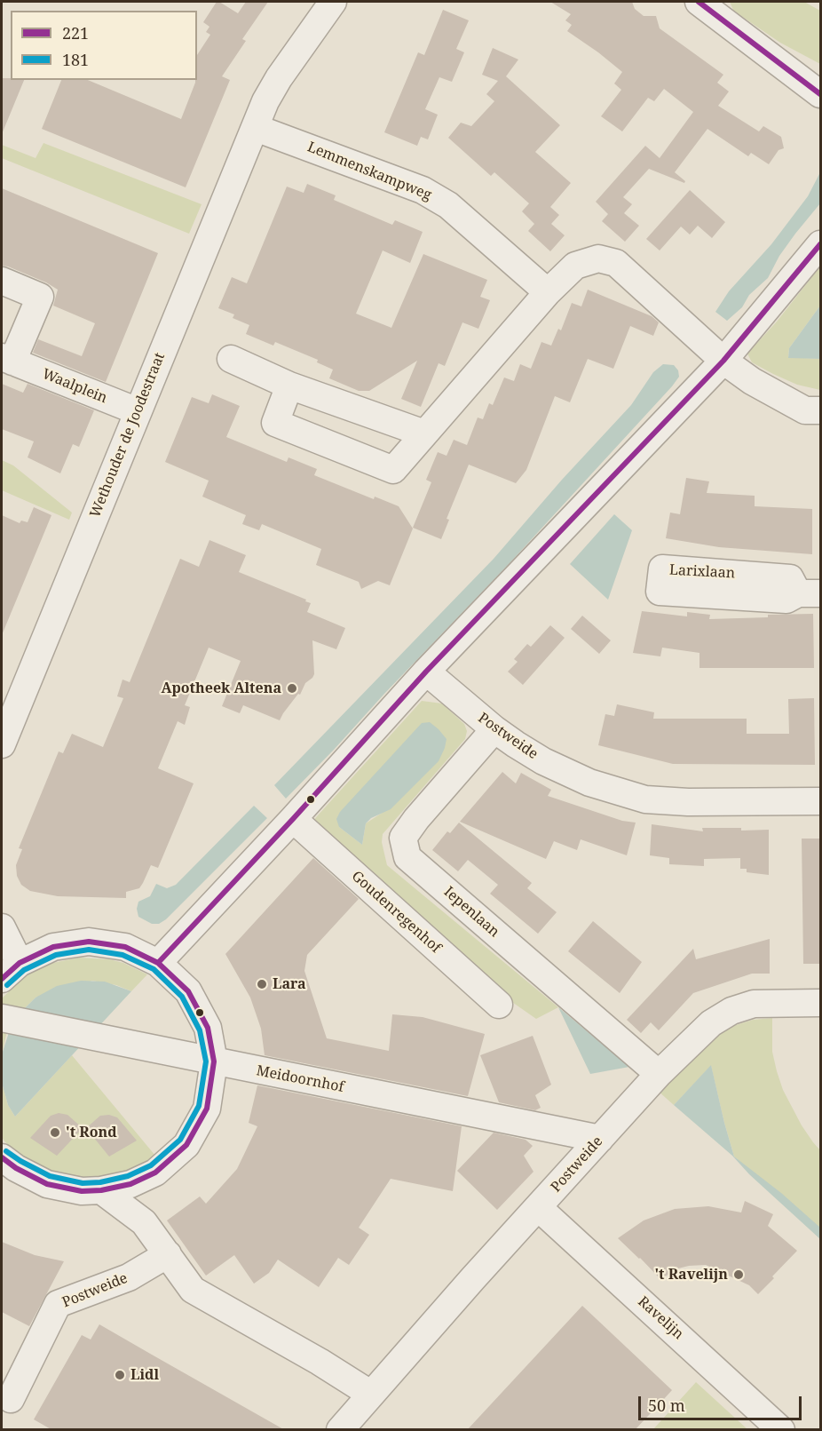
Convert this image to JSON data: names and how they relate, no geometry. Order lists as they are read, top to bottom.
{
  "streets": {
    "street": [
      "Lemmenskampweg",
      "Waalplein",
      "Wethouder de Joodestraat",
      "Postweide",
      "Goudenregenhof",
      "Iepenlaan",
      "Meidoornhof",
      "Ravelijn"
    ]
  },
  "crossings": [
    ["Lemmenskampweg", "Wethouder de Joodestraat"],
    ["Waalplein", "Wethouder de Joodestraat"],
    ["Postweide", "Iepenlaan"],
    ["Postweide", "Meidoornhof"],
    ["Postweide", "Ravelijn"]
  ],
  "places": [
    "Apotheek Altena",
    "Lara",
    "'t Rond",
    "'t Ravelijn",
    "Lidl"
  ],
  "lines": ["transit line 221", "transit line 181"],
  "legend": ["221", "181"],
  "scale_bar": "50 m"
}
